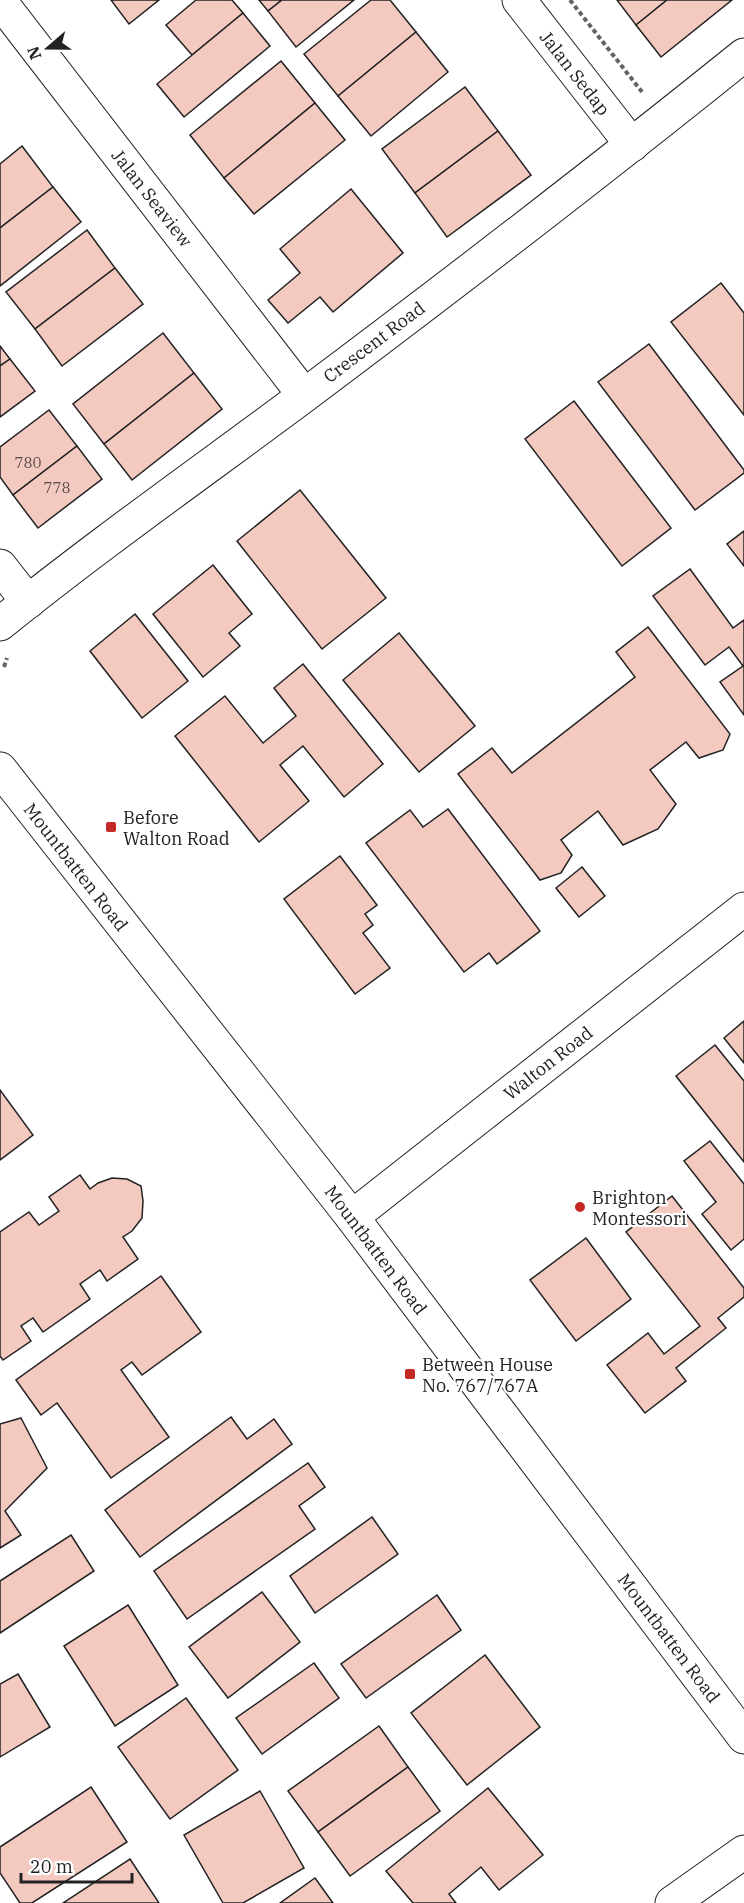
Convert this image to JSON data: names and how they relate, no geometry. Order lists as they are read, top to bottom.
{
  "streets": {
    "street": [
      "Jalan Sedap",
      "Jalan Seaview",
      "Crescent Road",
      "Mountbatten Road",
      "Walton Road"
    ]
  },
  "crossings": [
    ["Jalan Sedap", "Crescent Road"],
    ["Jalan Seaview", "Crescent Road"],
    ["Mountbatten Road", "Walton Road"]
  ],
  "places": {
    "transit": ["Before Walton Road", "Between House No. 767/767A"],
    "other": ["Brighton Montessori"]
  },
  "house_numbers": ["780", "778"],
  "scale_bar": "20 m",
  "north": "left"
}
